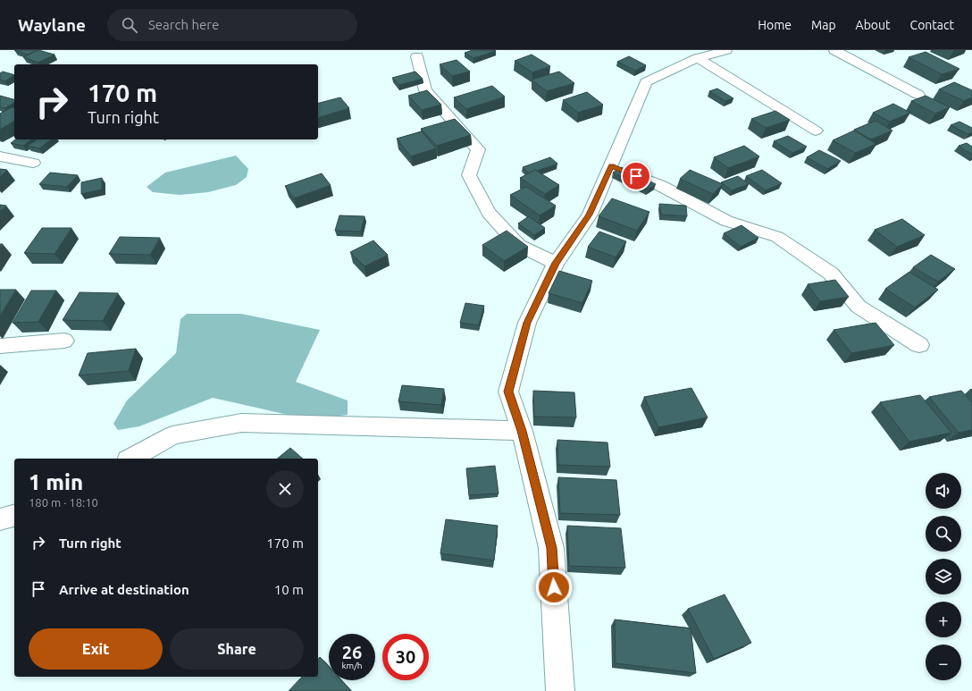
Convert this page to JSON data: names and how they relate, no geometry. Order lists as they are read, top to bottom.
{
  "page": {
    "header": "Waylane",
    "search": "Search here",
    "nav": [
      "Home",
      "Map",
      "About",
      "Contact"
    ],
    "turn": ["170 m", "Turn right"],
    "heading": ["1 min", "180 m · 18:10"],
    "map_buttons": ["+", "−"],
    "list": [
      {
        "name": "Turn right",
        "value": "170 m"
      },
      {
        "name": "Arrive at destination",
        "value": "10 m"
      }
    ],
    "buttons": ["Exit", "Share"],
    "speed": "26 km/h",
    "limit": "30"
  }
}
